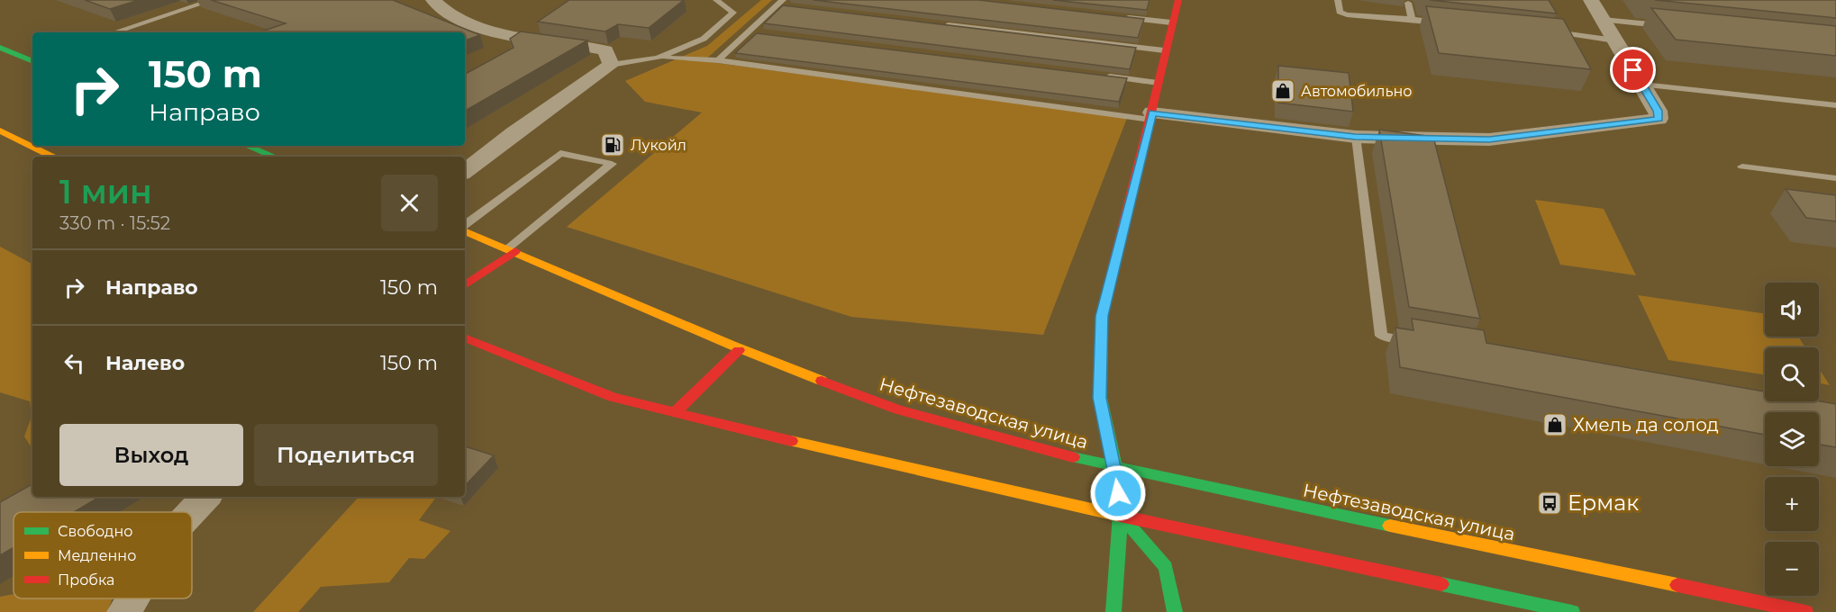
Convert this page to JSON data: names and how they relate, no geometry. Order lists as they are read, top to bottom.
{
  "streets": {
    "main road": ["Нефтезаводская улица"]
  },
  "places": {
    "shop": ["Автомобильно", "Хмель да солод"],
    "fuel station": ["Лукойл"],
    "bus stop": ["Ермак"]
  },
  "legend": ["Свободно", "Медленно", "Пробка"],
  "page": {
    "turn": ["150 m", "Направо"],
    "heading": ["1 мин", "330 m · 15:52"],
    "list": [
      {
        "name": "Направо",
        "value": "150 m"
      },
      {
        "name": "Налево",
        "value": "150 m"
      }
    ],
    "map_buttons": ["+", "−"],
    "buttons": ["Выход", "Поделиться"]
  }
}
